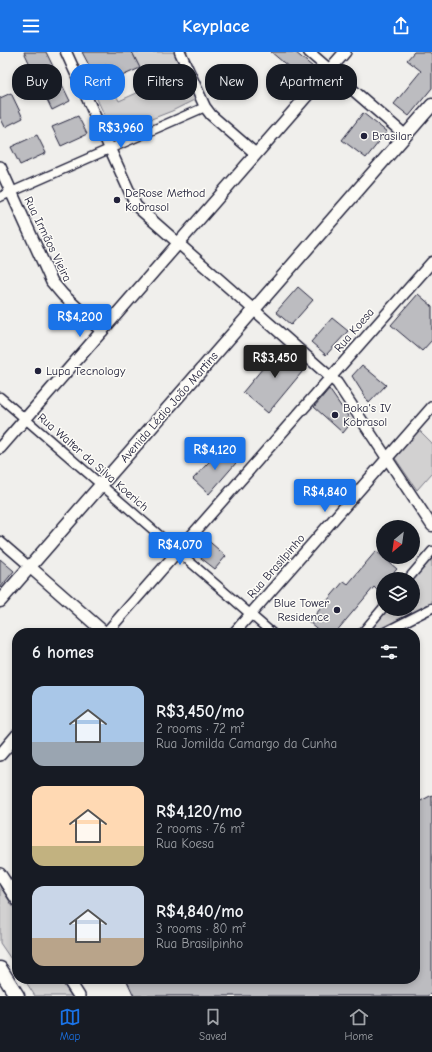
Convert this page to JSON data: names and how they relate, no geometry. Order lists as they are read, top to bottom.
{
  "streets": {
    "main road": ["Rua Irmãos Vieira", "Avenida Lédio João Martins"],
    "street": ["Rua Koesa", "Rua Walter da Silva Koerich", "Rua Brasilpinho"]
  },
  "crossings": [
    ["Rua Koesa", "Rua Walter da Silva Koerich"],
    ["Avenida Lédio João Martins", "Rua Walter da Silva Koerich"],
    ["Rua Walter da Silva Koerich", "Rua Brasilpinho"]
  ],
  "places": [
    "Brasilar",
    "DeRose Method Kobrasol",
    "Lupa Tecnology",
    "Boka's IV Kobrasol",
    "Blue Tower Residence"
  ],
  "north": "bottom left",
  "page": {
    "header": "Keyplace",
    "chip": [
      "Buy",
      "Rent",
      "Filters",
      "New",
      "Apartment"
    ],
    "price": [
      "R$3,960",
      "R$4,200",
      "R$3,450",
      "R$4,120",
      "R$4,840",
      "R$4,070"
    ],
    "heading": "6 homes",
    "list": [
      {
        "name": "R$3,450/mo",
        "note": "2 rooms · 72 m² · Rua Jomilda Camargo da Cunha"
      },
      {
        "name": "R$4,120/mo",
        "note": "2 rooms · 76 m² · Rua Koesa"
      },
      {
        "name": "R$4,840/mo",
        "note": "3 rooms · 80 m² · Rua Brasilpinho"
      }
    ],
    "tabs": ["Map", "Saved", "Home"]
  }
}
